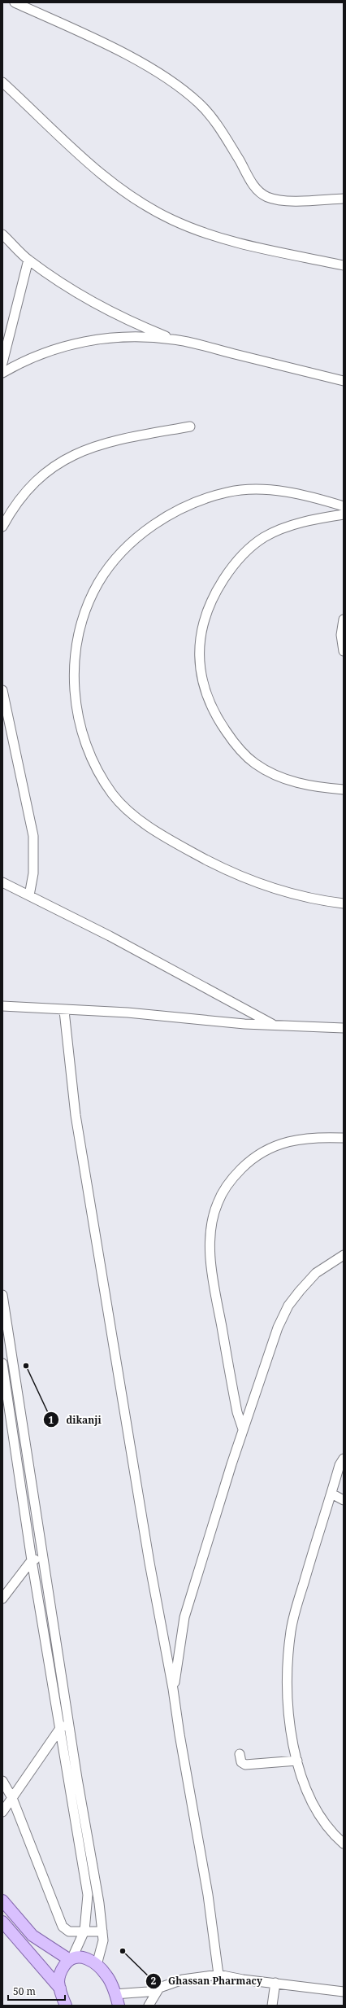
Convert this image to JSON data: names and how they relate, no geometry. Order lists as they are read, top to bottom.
{
  "places": ["dikanji", "Ghassan Pharmacy"],
  "scale_bar": "50 m"
}
